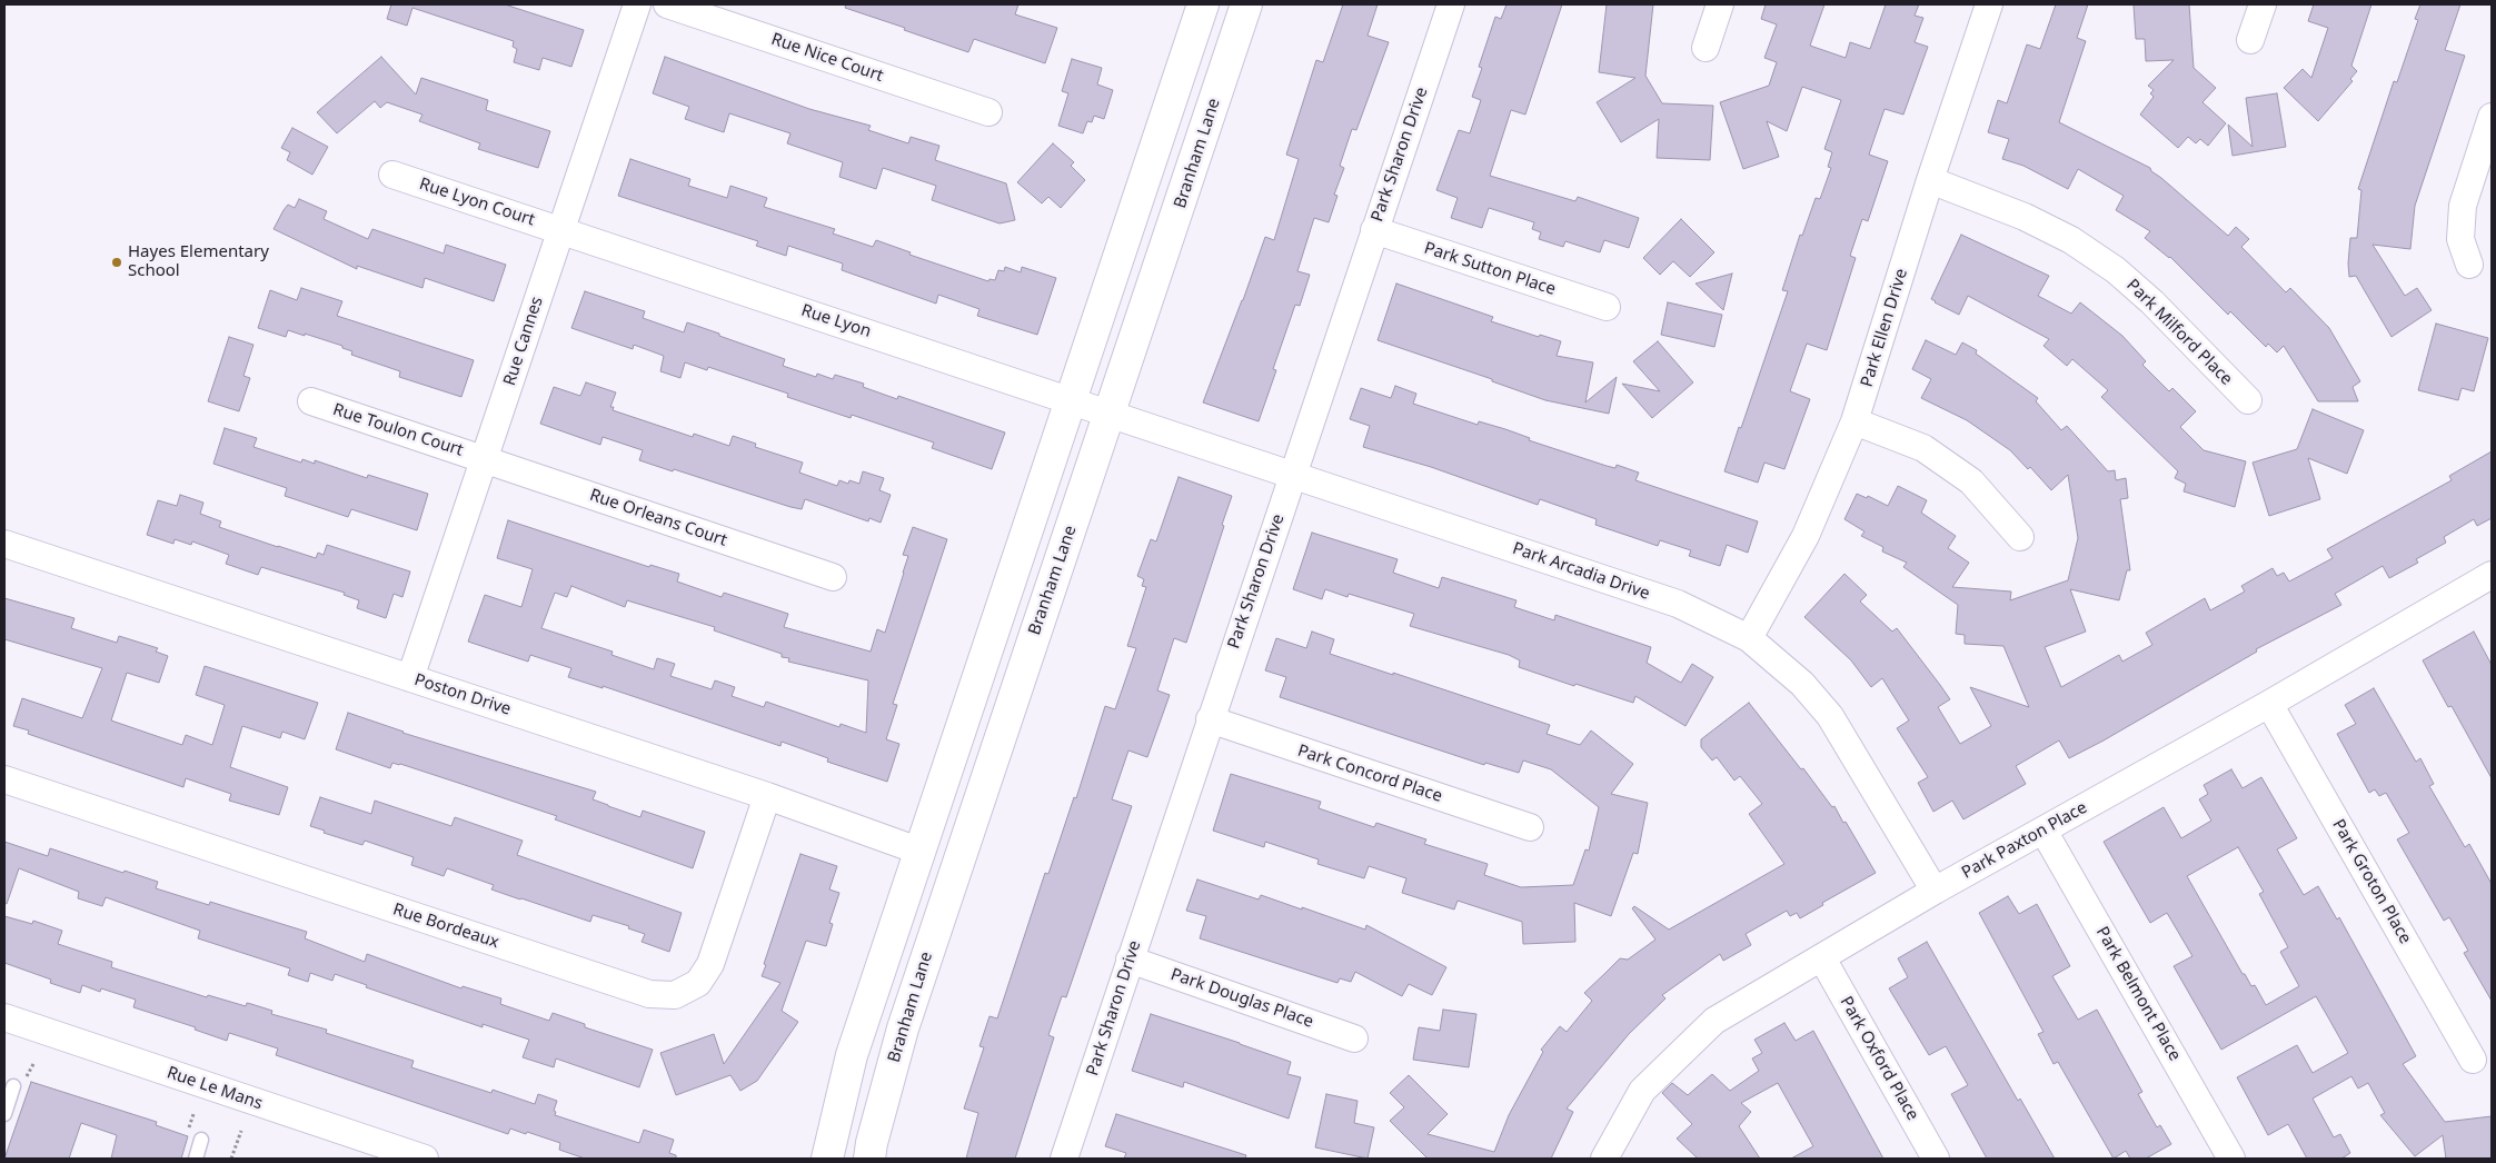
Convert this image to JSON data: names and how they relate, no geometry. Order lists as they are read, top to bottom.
{
  "streets": {
    "main road": ["Branham Lane"],
    "street": [
      "Rue Nice Court",
      "Park Sharon Drive",
      "Rue Lyon Court",
      "Park Sutton Place",
      "Rue Lyon",
      "Park Ellen Drive",
      "Park Milford Place",
      "Rue Cannes",
      "Rue Toulon Court",
      "Rue Orleans Court",
      "Park Arcadia Drive",
      "Poston Drive",
      "Park Concord Place",
      "Park Paxton Place",
      "Park Groton Place",
      "Rue Bordeaux",
      "Park Belmont Place",
      "Park Douglas Place",
      "Park Oxford Place",
      "Rue Le Mans"
    ]
  },
  "crossings": [
    ["Branham Lane", "Rue Lyon"],
    ["Branham Lane", "Park Arcadia Drive"],
    ["Park Sharon Drive", "Park Sutton Place"],
    ["Park Sharon Drive", "Park Arcadia Drive"],
    ["Park Sharon Drive", "Park Concord Place"],
    ["Park Sharon Drive", "Park Douglas Place"],
    ["Rue Lyon Court", "Rue Lyon"],
    ["Rue Lyon Court", "Rue Cannes"],
    ["Rue Lyon", "Rue Cannes"],
    ["Rue Lyon", "Park Arcadia Drive"],
    ["Park Ellen Drive", "Park Milford Place"],
    ["Park Ellen Drive", "Park Arcadia Drive"],
    ["Rue Cannes", "Rue Toulon Court"],
    ["Rue Cannes", "Rue Orleans Court"],
    ["Rue Cannes", "Poston Drive"],
    ["Rue Toulon Court", "Rue Orleans Court"],
    ["Park Arcadia Drive", "Park Paxton Place"],
    ["Poston Drive", "Rue Bordeaux"],
    ["Park Paxton Place", "Park Groton Place"],
    ["Park Paxton Place", "Park Belmont Place"],
    ["Park Paxton Place", "Park Oxford Place"]
  ],
  "places": ["Hayes Elementary School"]
}
